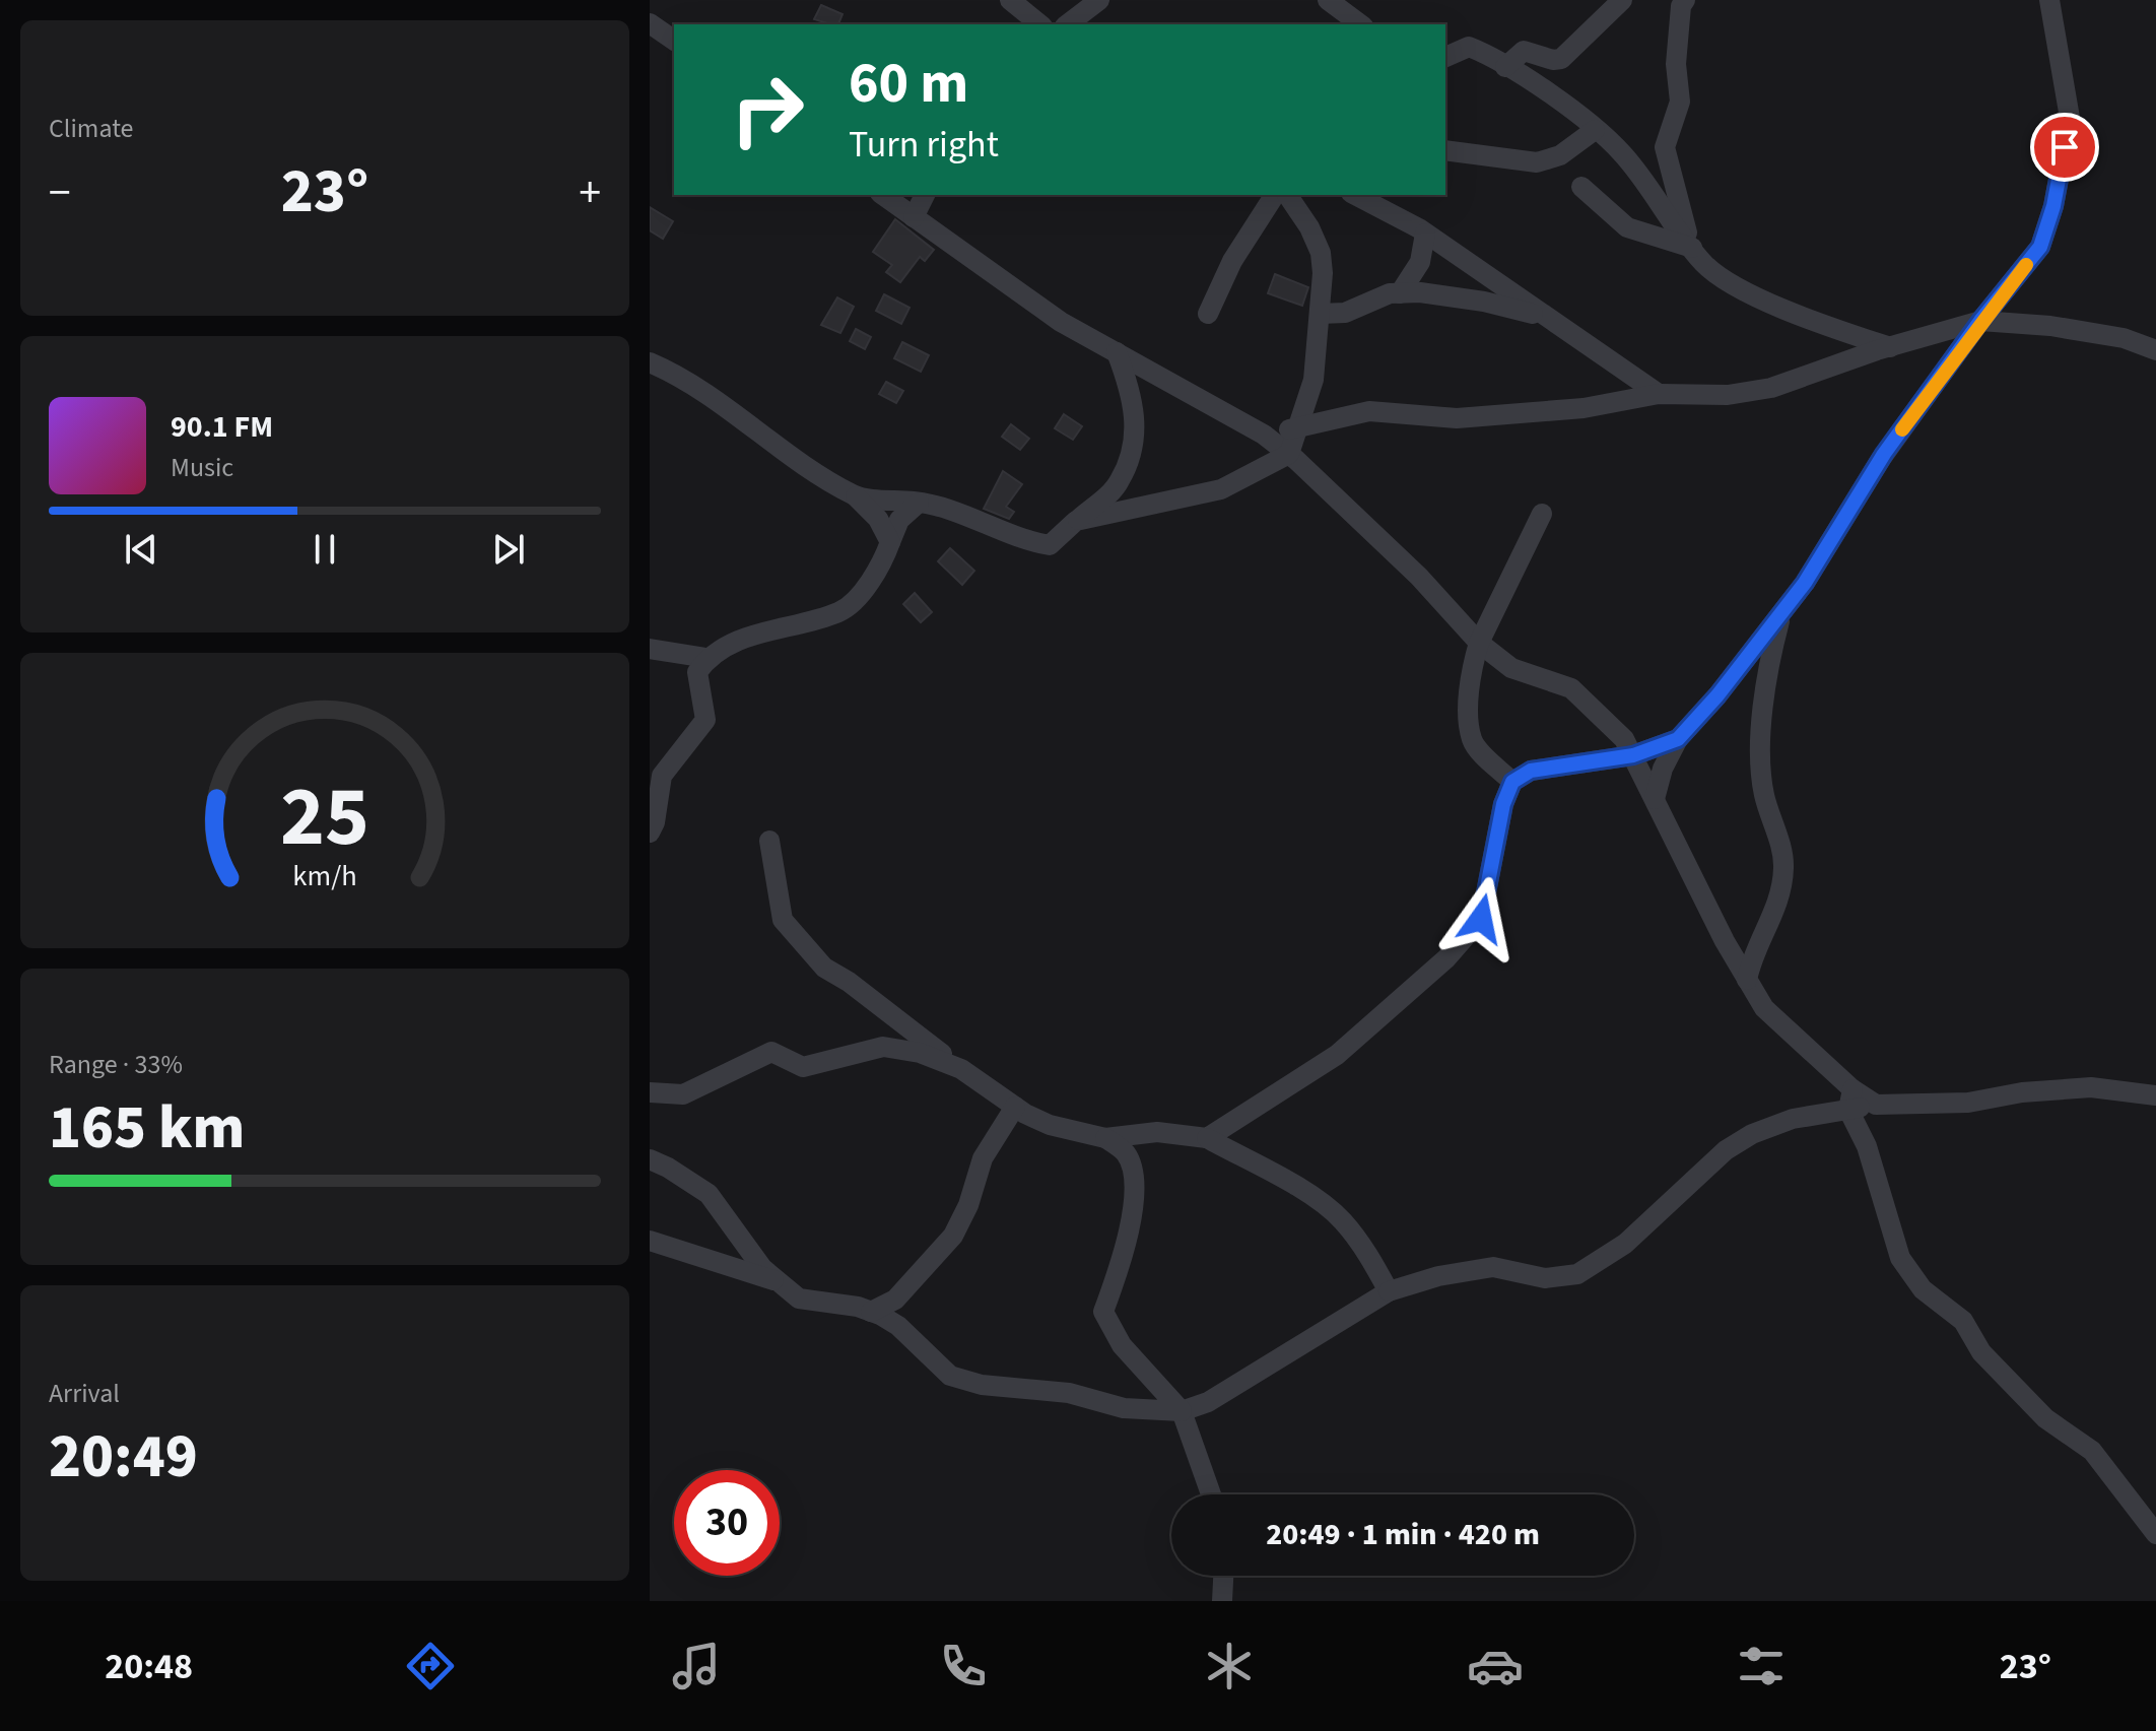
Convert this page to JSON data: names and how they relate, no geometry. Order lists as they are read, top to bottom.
{
  "page": {
    "tile": [
      "Climate",
      ["Range · 33%", "165 km"],
      ["Arrival", "20:49"]
    ],
    "turn": ["60 m", "Turn right"],
    "heat": ["−", "23°", "+"],
    "song": ["90.1 FM", "Music"],
    "limit": "30",
    "trip": "20:49 · 1 min · 420 m",
    "tabs": ["20:48", "23°"],
    "gauge": ["25", "km/h"]
  }
}
